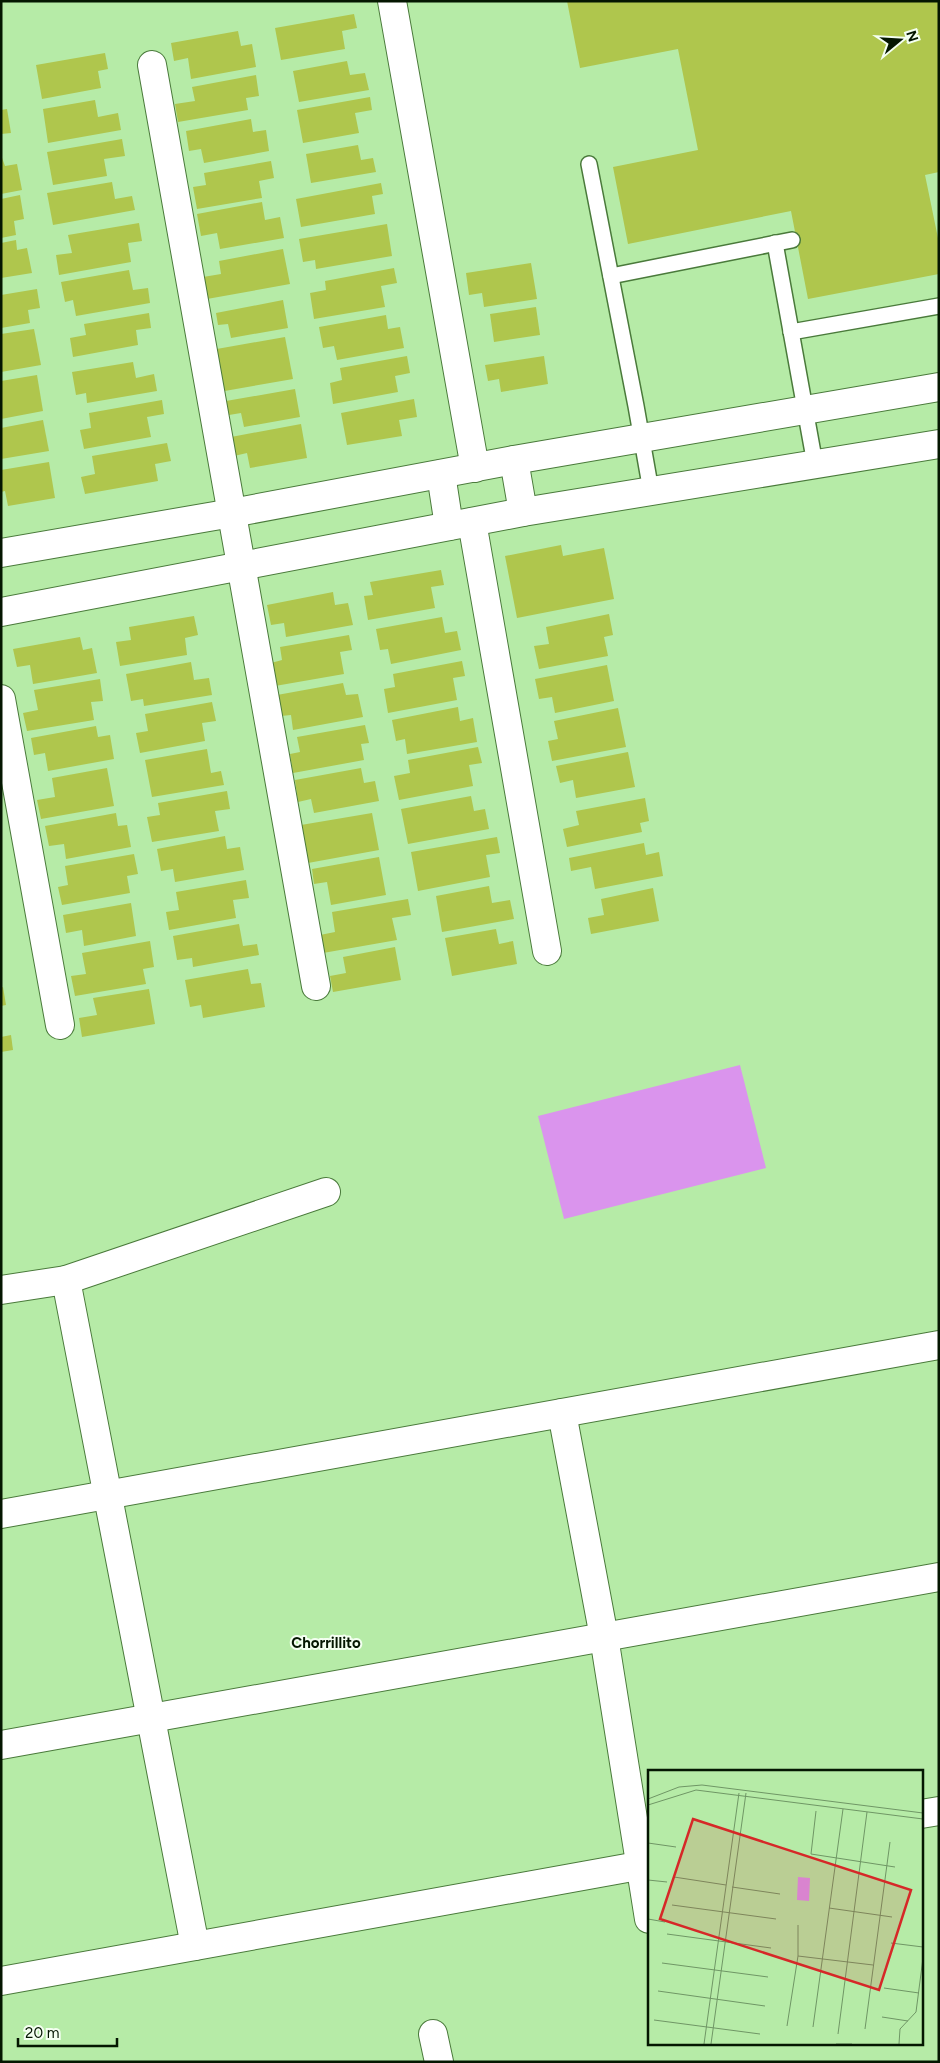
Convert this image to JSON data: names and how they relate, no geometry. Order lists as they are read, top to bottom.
{
  "districts": ["Chorrillito"],
  "scale_bar": "20 m",
  "north": "right"
}
